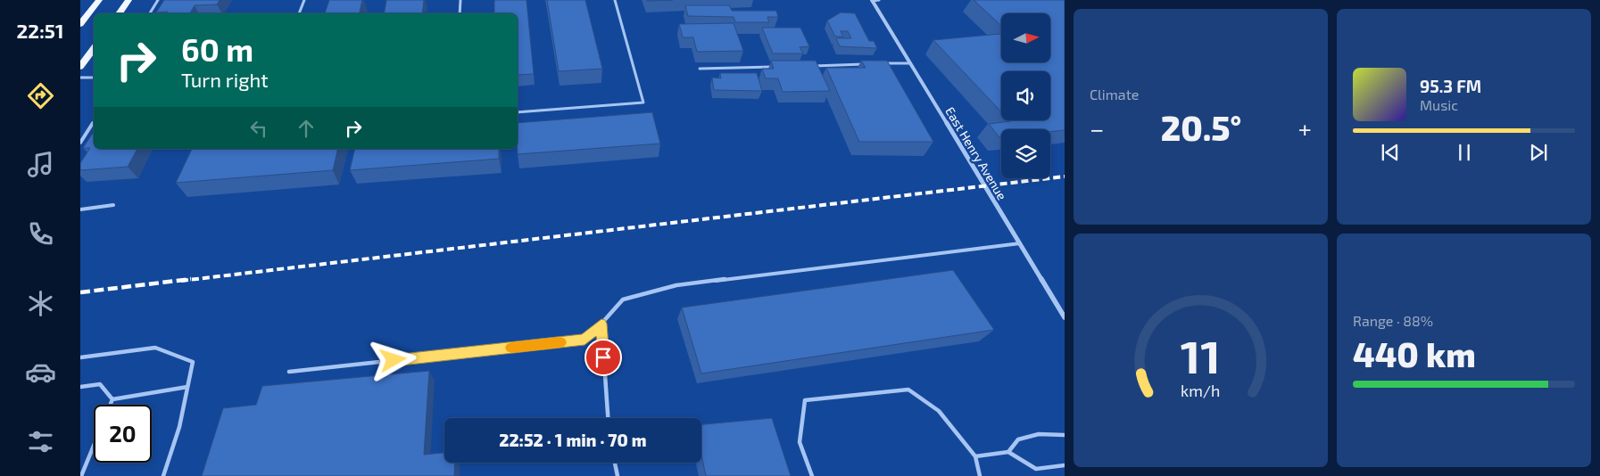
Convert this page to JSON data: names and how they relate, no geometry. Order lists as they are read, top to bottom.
{
  "streets": {
    "street": ["East Henry Avenue"]
  },
  "north": "right",
  "page": {
    "tabs": "22:51",
    "tile": [
      "Climate",
      ["Range · 88%", "440 km"]
    ],
    "turn": ["60 m", "Turn right"],
    "song": ["95.3 FM", "Music"],
    "heat": ["−", "20.5°", "+"],
    "limit": "20",
    "trip": "22:52 · 1 min · 70 m",
    "gauge": ["11", "km/h"]
  }
}
